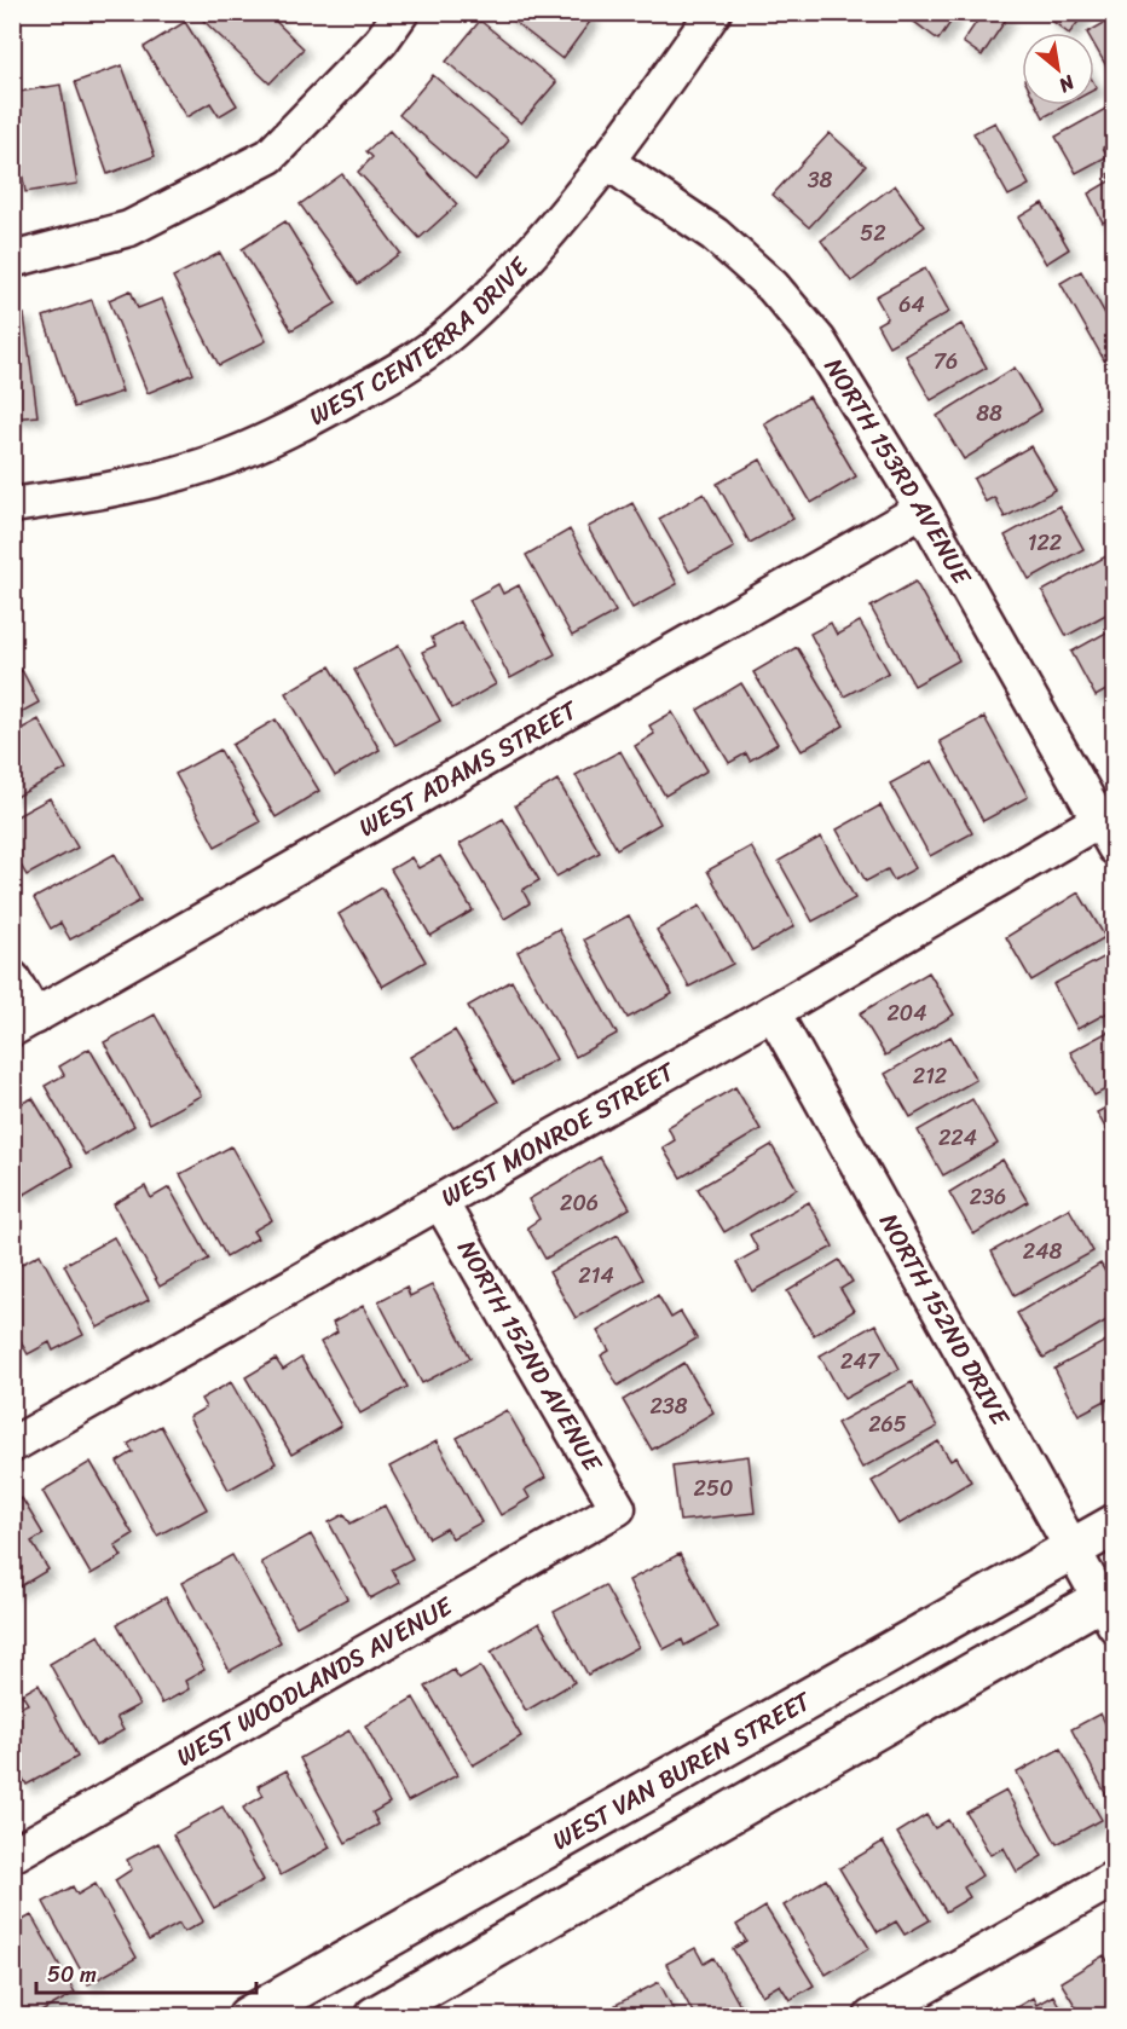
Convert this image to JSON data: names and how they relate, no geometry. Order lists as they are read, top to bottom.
{
  "streets": {
    "main road": ["WEST VAN BUREN STREET"],
    "street": [
      "WEST CENTERRA DRIVE",
      "NORTH 153RD AVENUE",
      "WEST ADAMS STREET",
      "WEST MONROE STREET",
      "NORTH 152ND DRIVE",
      "NORTH 152ND AVENUE",
      "WEST WOODLANDS AVENUE"
    ]
  },
  "crossings": [
    ["WEST CENTERRA DRIVE", "NORTH 153RD AVENUE"],
    ["NORTH 153RD AVENUE", "WEST ADAMS STREET"],
    ["NORTH 153RD AVENUE", "WEST MONROE STREET"],
    ["WEST MONROE STREET", "NORTH 152ND DRIVE"],
    ["WEST MONROE STREET", "NORTH 152ND AVENUE"],
    ["NORTH 152ND DRIVE", "WEST VAN BUREN STREET"],
    ["NORTH 152ND AVENUE", "WEST WOODLANDS AVENUE"]
  ],
  "house_numbers": [
    "38",
    "52",
    "64",
    "76",
    "88",
    "122",
    "204",
    "212",
    "224",
    "236",
    "206",
    "248",
    "214",
    "247",
    "238",
    "265",
    "250"
  ],
  "scale_bar": "50 m",
  "north": "bottom right"
}
